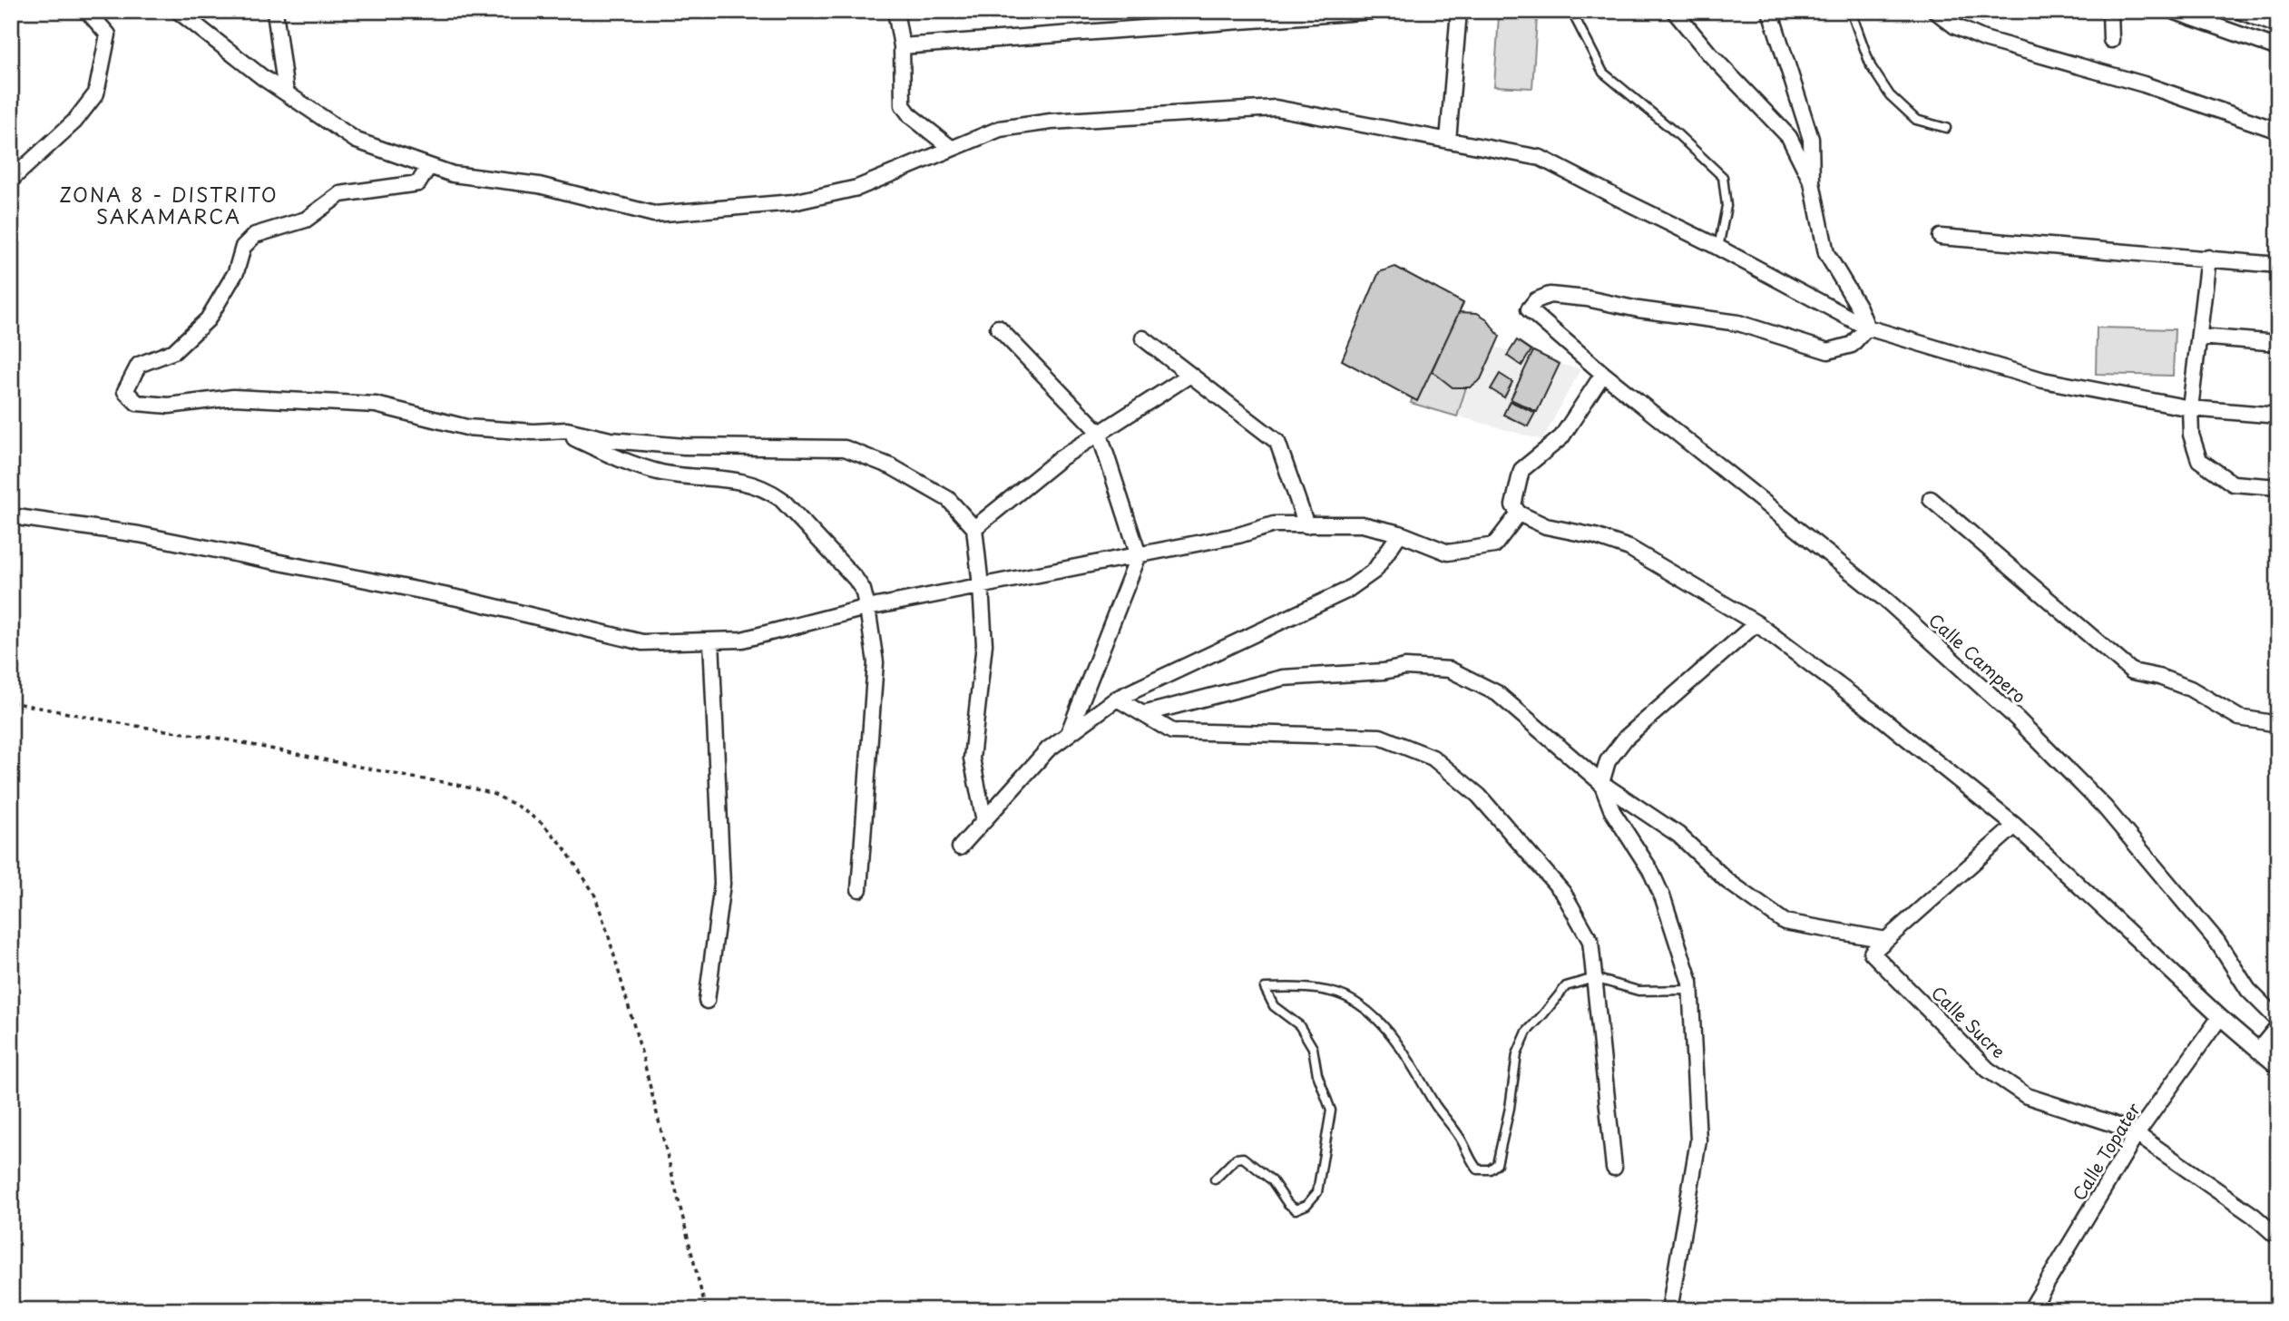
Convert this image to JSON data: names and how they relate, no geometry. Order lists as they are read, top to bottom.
{
  "streets": {
    "street": ["Calle Campero", "Calle Sucre", "Calle Topater"]
  },
  "crossings": [
    ["Calle Sucre", "Calle Topater"]
  ],
  "districts": ["ZONA 8 - DISTRITO SAKAMARCA"]
}
